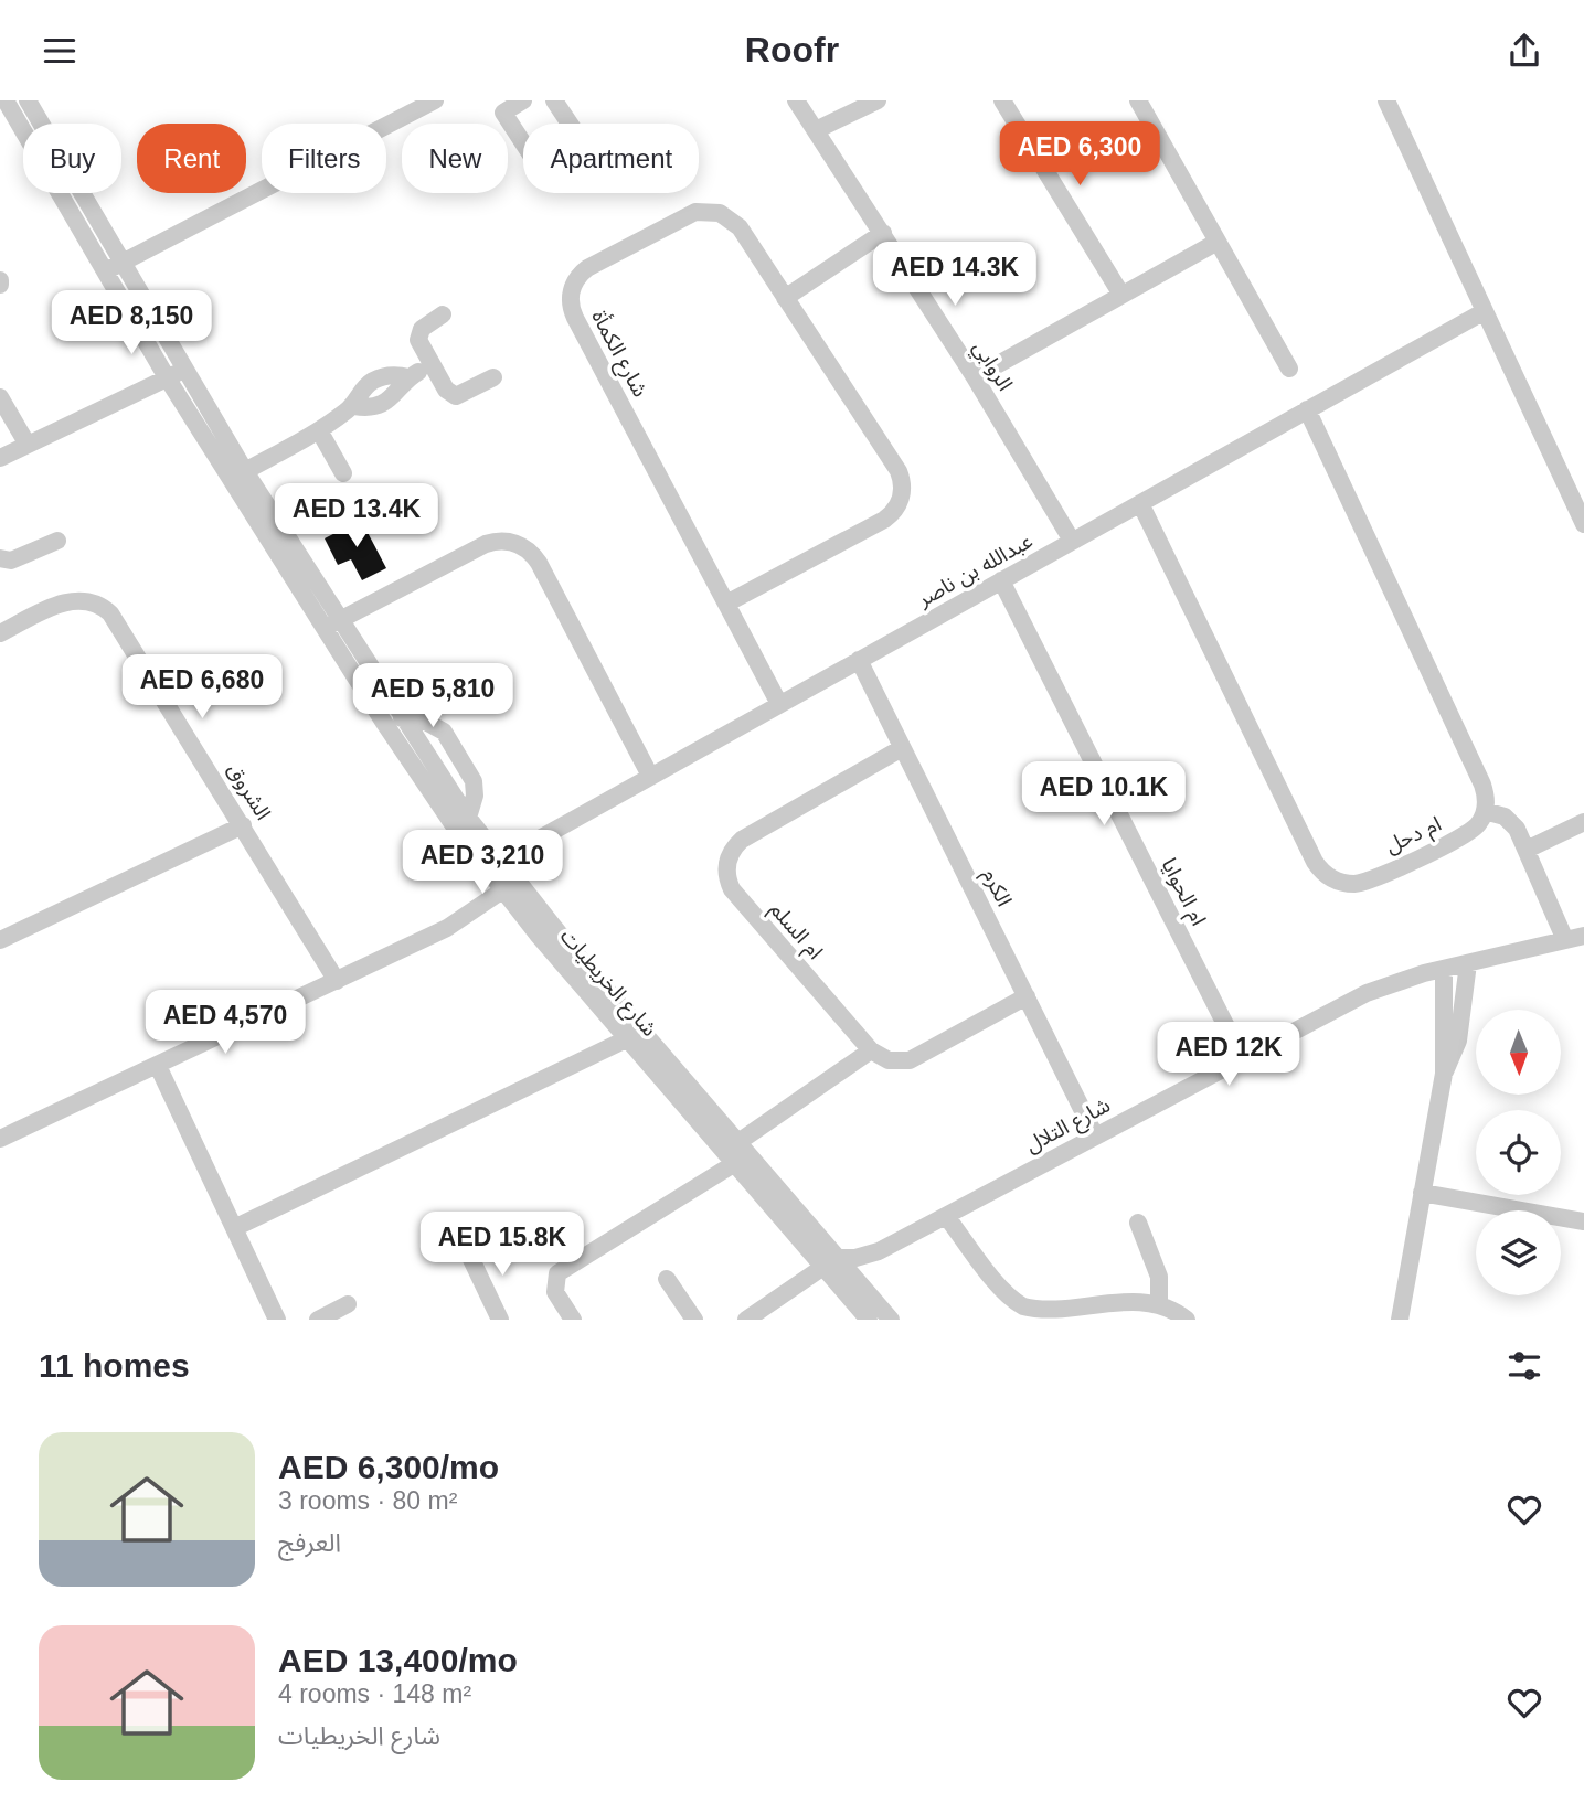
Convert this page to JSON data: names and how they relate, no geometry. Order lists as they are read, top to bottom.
{
  "streets": {
    "street": [
      "شارع الكمأة",
      "الروابي",
      "عبدالله بن ناصر",
      "الشروق",
      "ام دحل",
      "الكرم",
      "ام الحوايا",
      "ام السلم",
      "شارع الخريطيات",
      "شارع التلال"
    ]
  },
  "crossings": [
    ["شارع الكمأة", "عبدالله بن ناصر"],
    ["الروابي", "عبدالله بن ناصر"],
    ["عبدالله بن ناصر", "ام دحل"],
    ["عبدالله بن ناصر", "الكرم"],
    ["عبدالله بن ناصر", "ام الحوايا"],
    ["عبدالله بن ناصر", "شارع الخريطيات"],
    ["الكرم", "ام السلم"],
    ["الكرم", "شارع التلال"],
    ["ام الحوايا", "شارع التلال"],
    ["شارع الخريطيات", "شارع التلال"]
  ],
  "north": "bottom",
  "page": {
    "header": "Roofr",
    "price": [
      "AED 6,300",
      "AED 14.3K",
      "AED 8,150",
      "AED 13.4K",
      "AED 6,680",
      "AED 5,810",
      "AED 10.1K",
      "AED 3,210",
      "AED 4,570",
      "AED 12K",
      "AED 15.8K"
    ],
    "chip": [
      "Buy",
      "Rent",
      "Filters",
      "New",
      "Apartment"
    ],
    "heading": "11 homes",
    "list": [
      {
        "name": "AED 6,300/mo",
        "note": "3 rooms · 80 m² · العرفج"
      },
      {
        "name": "AED 13,400/mo",
        "note": "4 rooms · 148 m² · شارع الخريطيات"
      }
    ]
  }
}
